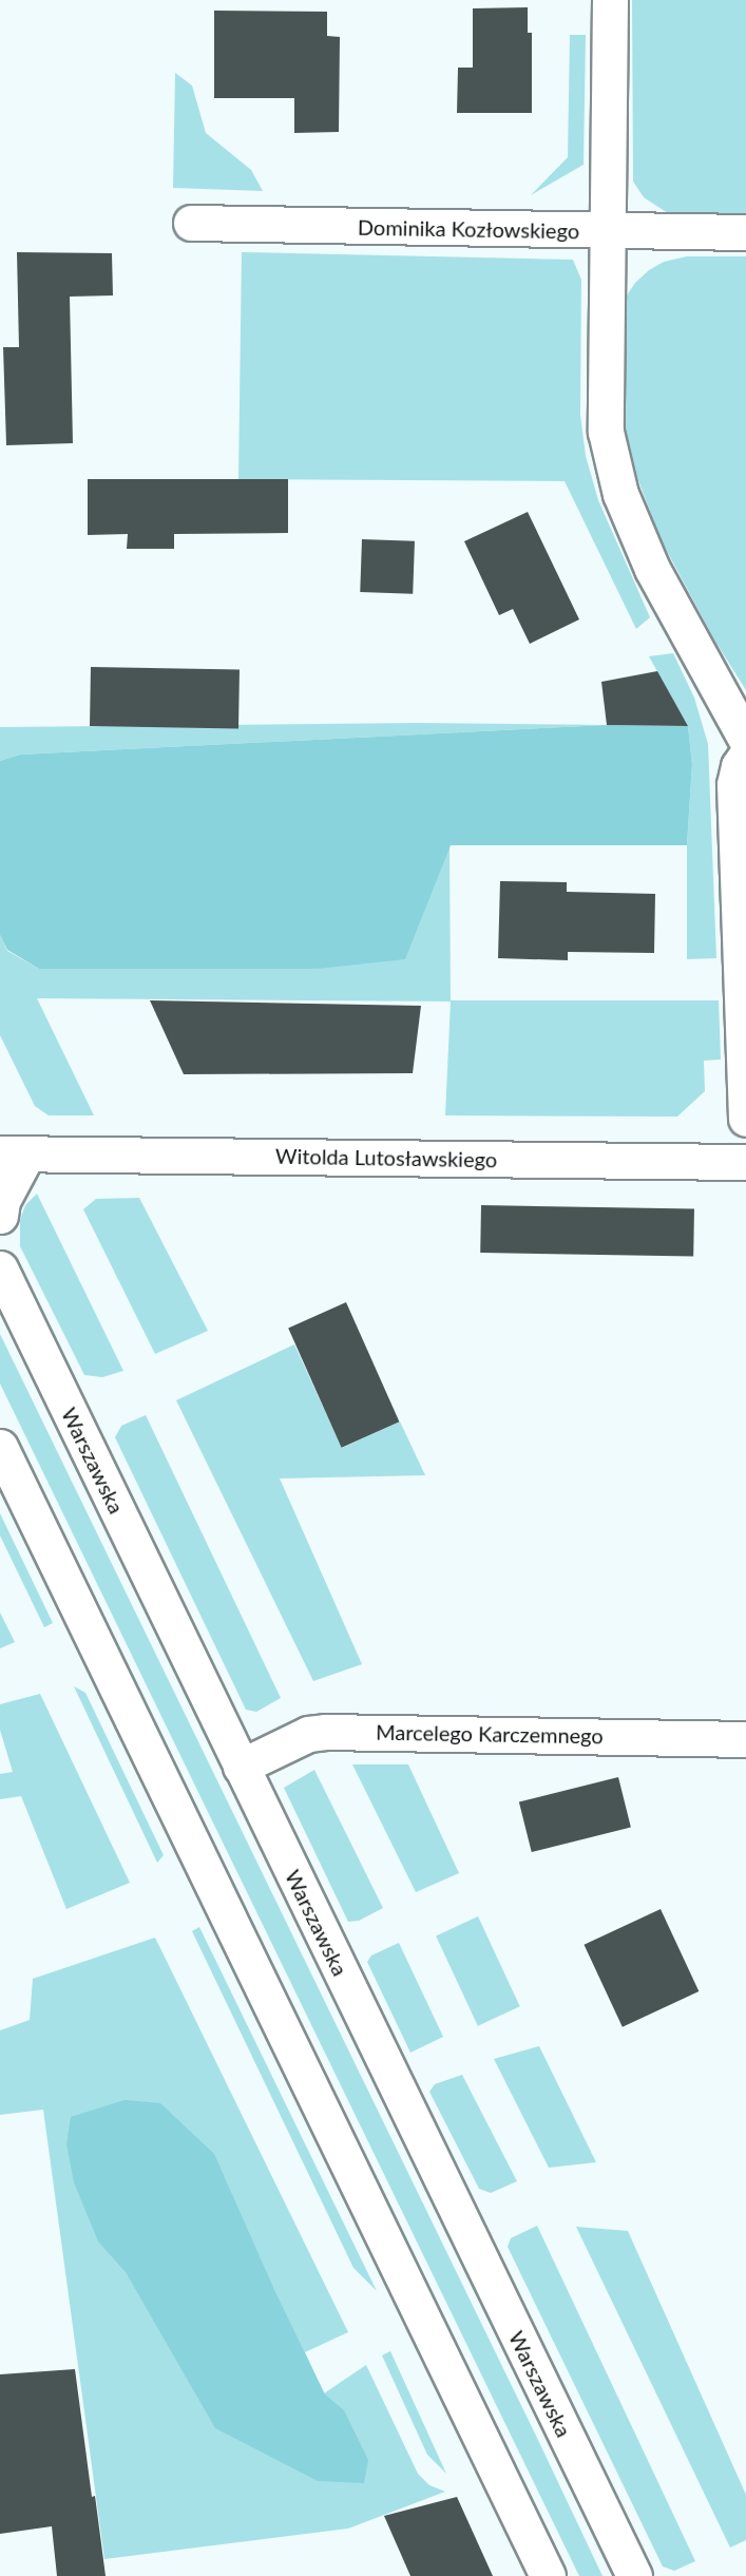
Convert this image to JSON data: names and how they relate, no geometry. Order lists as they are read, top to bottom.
{
  "streets": {
    "street": [
      "Dominika Kozłowskiego",
      "Witolda Lutosławskiego",
      "Warszawska",
      "Marcelego Karczemnego"
    ]
  },
  "crossings": [
    ["Warszawska", "Marcelego Karczemnego"]
  ]
}
